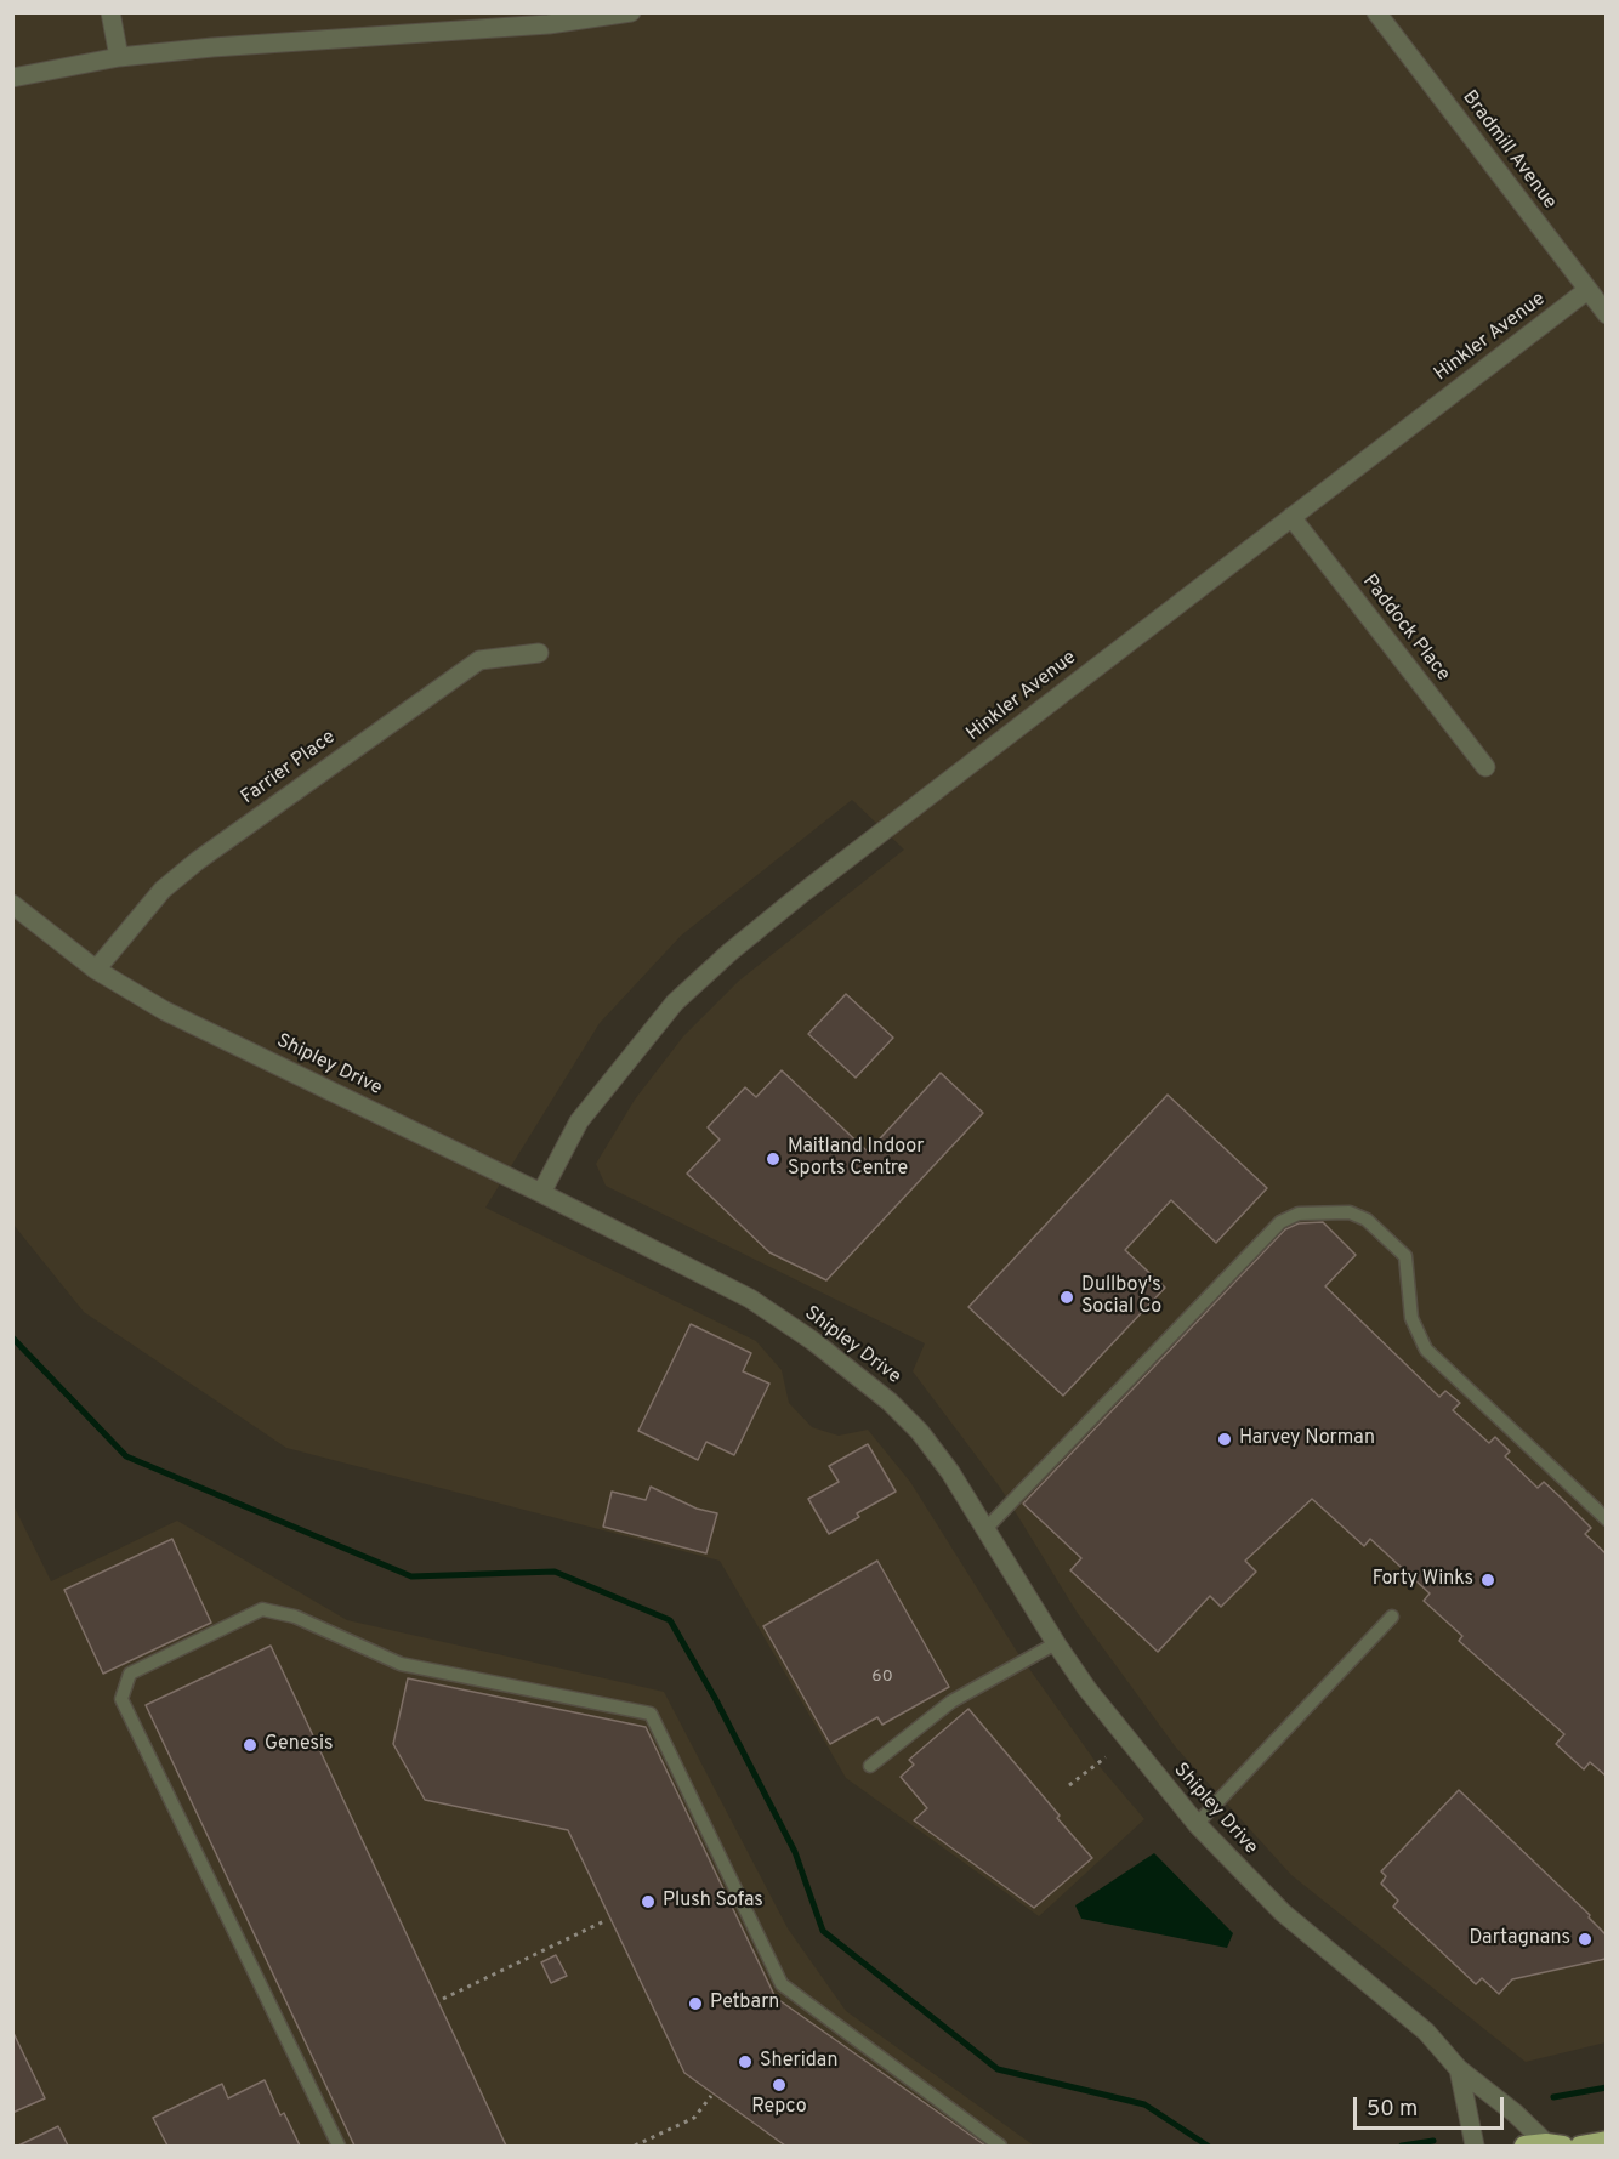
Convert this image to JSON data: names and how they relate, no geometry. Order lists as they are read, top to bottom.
{
  "streets": {
    "street": [
      "Bradmill Avenue",
      "Hinkler Avenue",
      "Paddock Place",
      "Farrier Place",
      "Shipley Drive"
    ]
  },
  "crossings": [
    ["Bradmill Avenue", "Hinkler Avenue"],
    ["Hinkler Avenue", "Paddock Place"],
    ["Hinkler Avenue", "Shipley Drive"],
    ["Farrier Place", "Shipley Drive"]
  ],
  "places": [
    "Maitland Indoor Sports Centre",
    "Dullboy's Social Co",
    "Harvey Norman",
    "Forty Winks",
    "Genesis",
    "Plush Sofas",
    "Dartagnans",
    "Petbarn",
    "Sheridan",
    "Repco"
  ],
  "house_numbers": ["60"],
  "scale_bar": "50 m"
}
